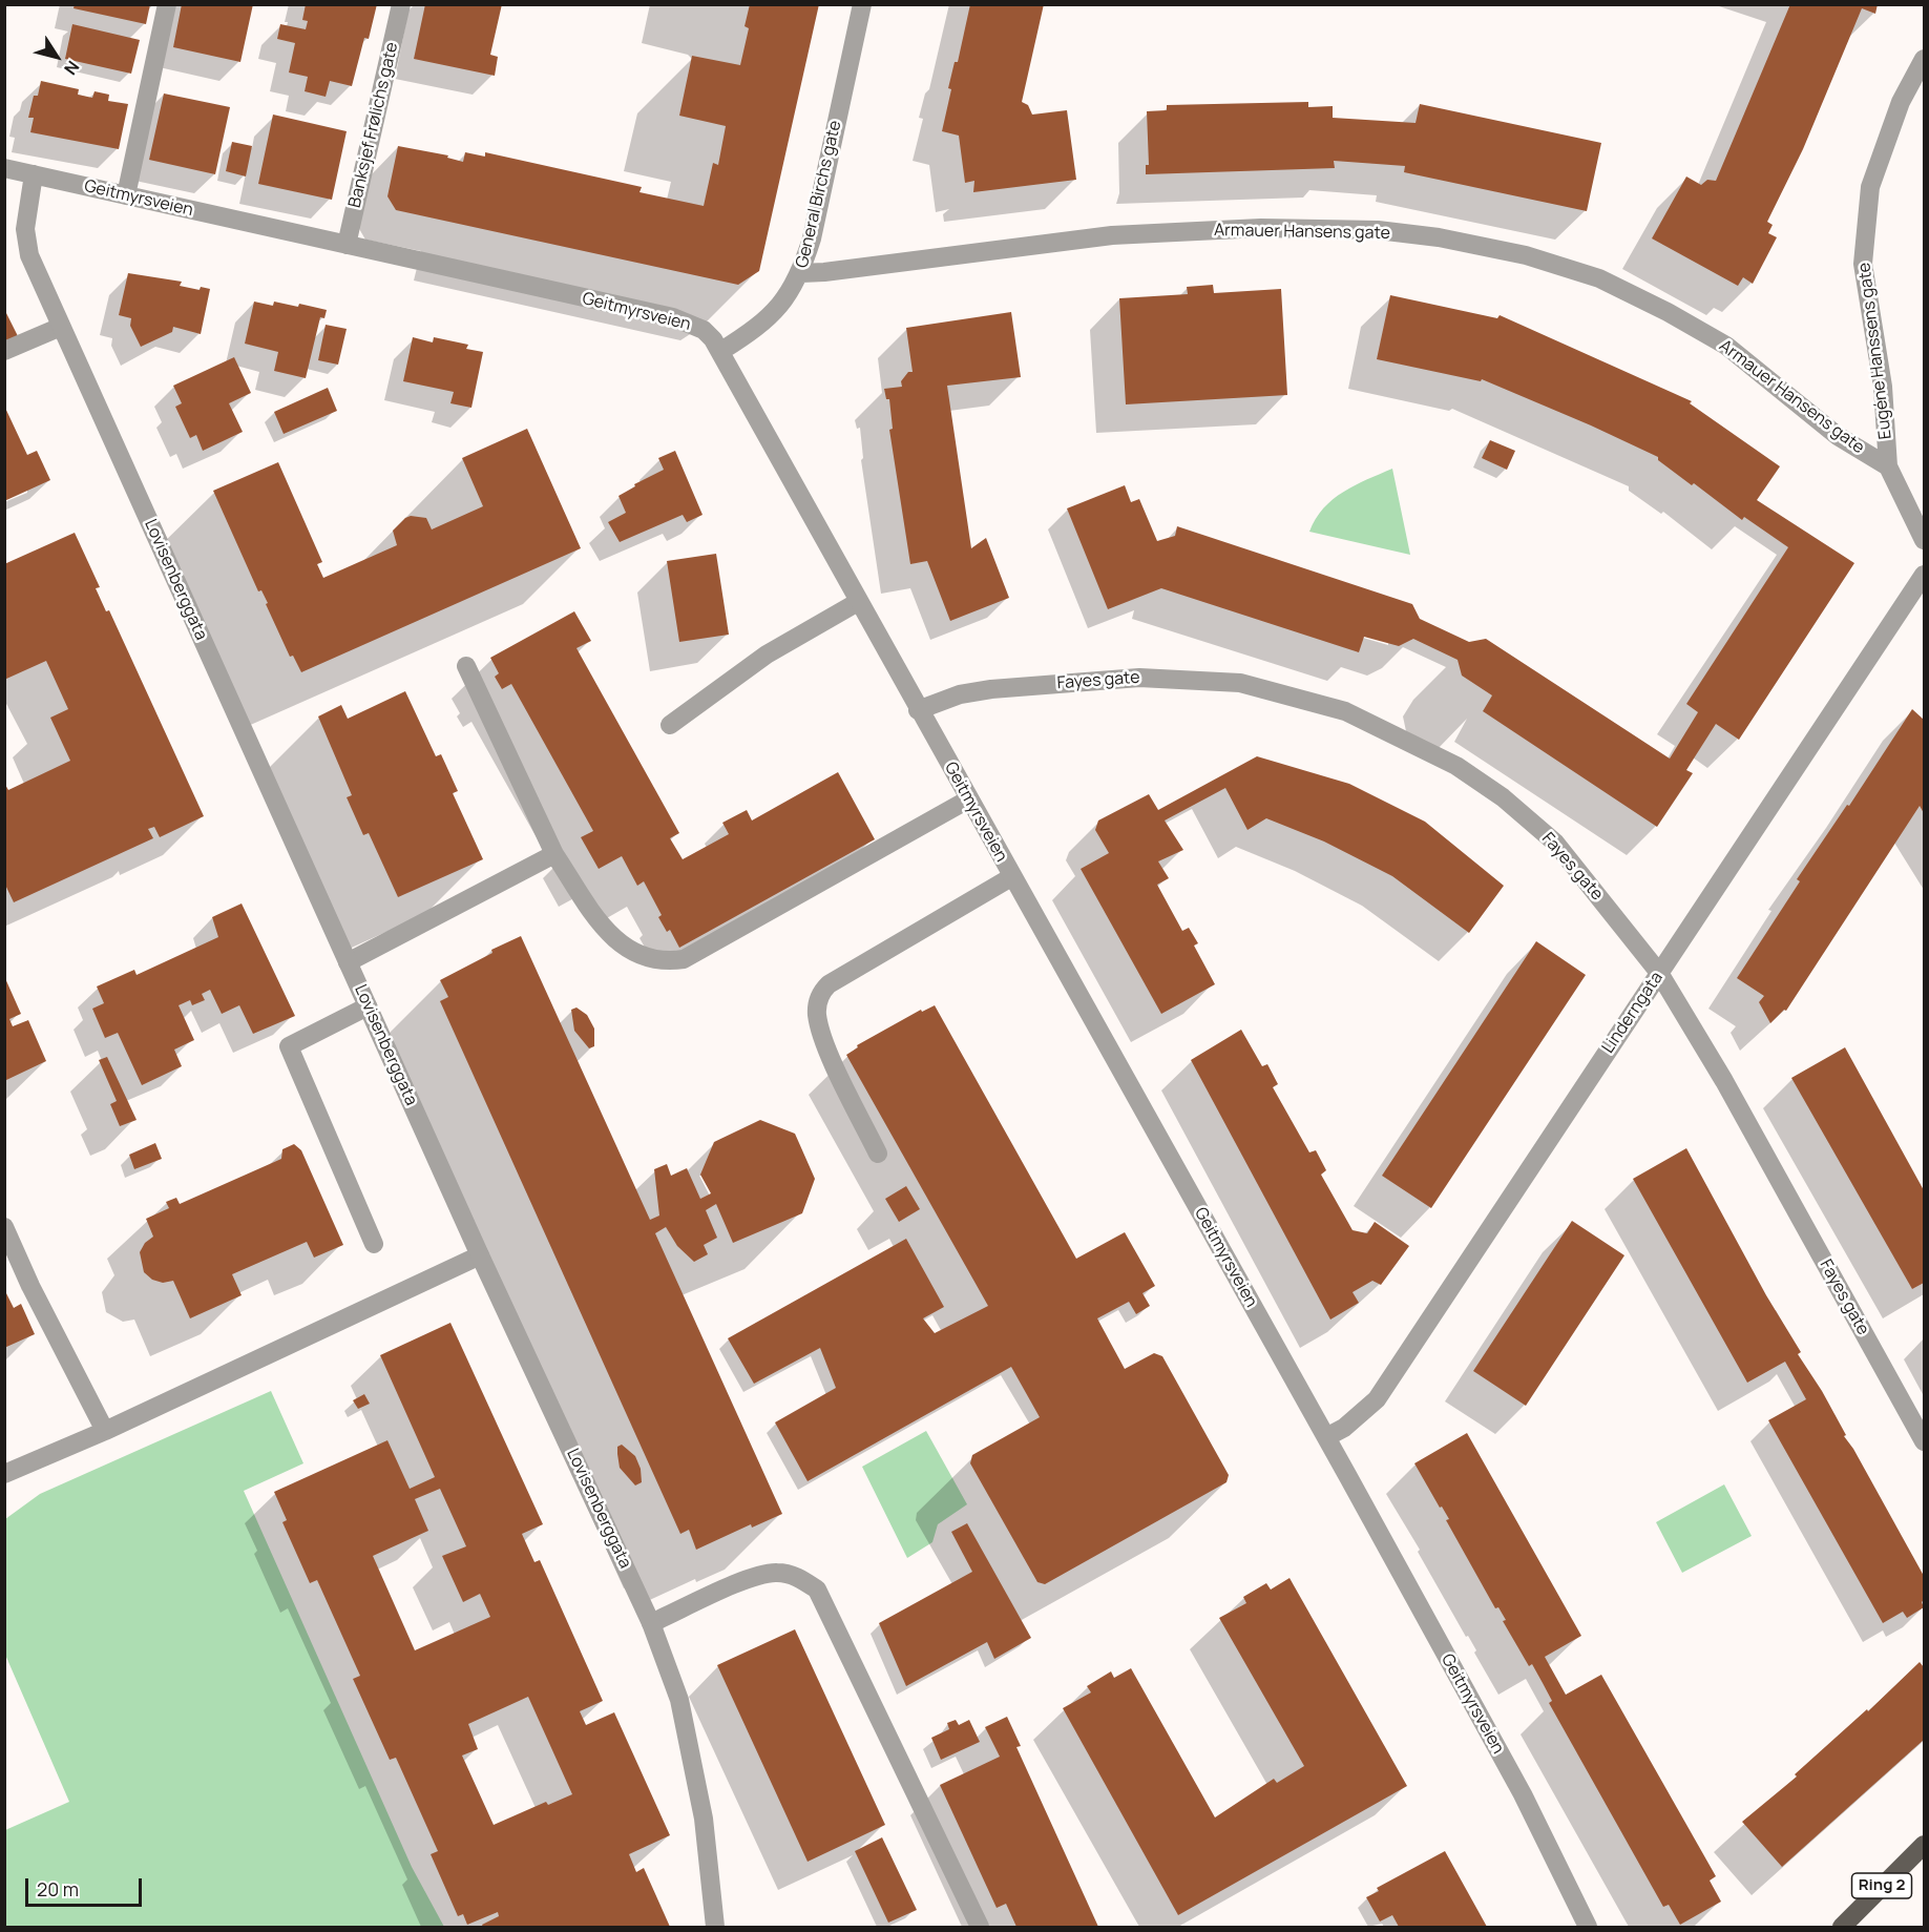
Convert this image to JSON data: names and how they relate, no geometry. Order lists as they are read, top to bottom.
{
  "streets": {
    "main road": ["Ring 2"],
    "street": [
      "Banksjef Frølichs gate",
      "General Birchs gate",
      "Geitmyrsveien",
      "Armauer Hansens gate",
      "Eugéne Hanssens gate",
      "Lovisenberggata",
      "Fayes gate",
      "Linderngata"
    ]
  },
  "crossings": [
    ["Banksjef Frølichs gate", "Geitmyrsveien"],
    ["General Birchs gate", "Geitmyrsveien"],
    ["General Birchs gate", "Armauer Hansens gate"],
    ["Geitmyrsveien", "Lovisenberggata"],
    ["Geitmyrsveien", "Fayes gate"],
    ["Geitmyrsveien", "Linderngata"],
    ["Armauer Hansens gate", "Eugéne Hanssens gate"],
    ["Fayes gate", "Linderngata"]
  ],
  "scale_bar": "20 m",
  "north": "bottom right"
}
